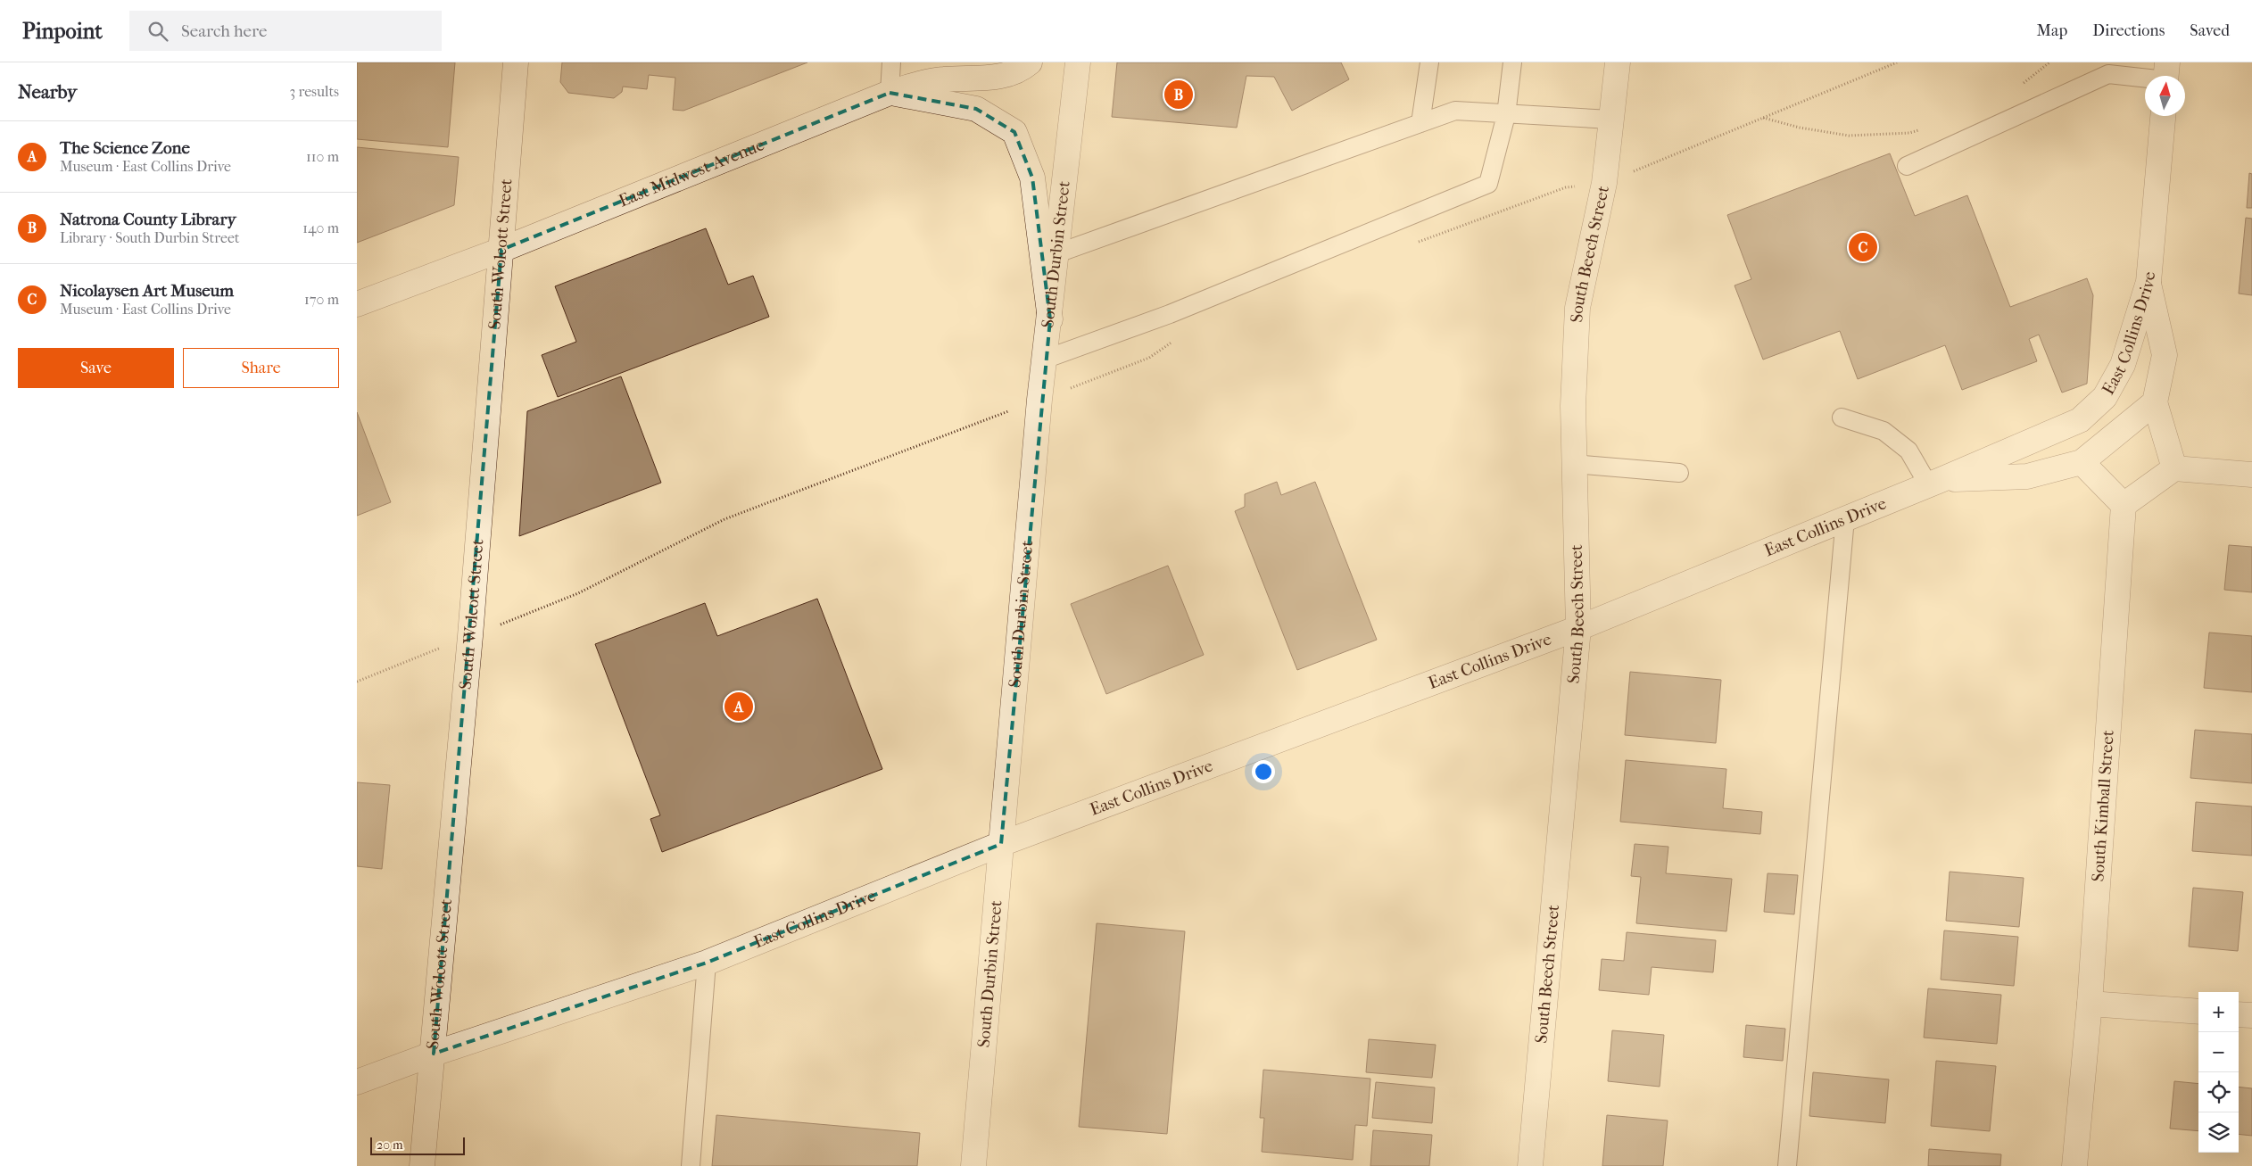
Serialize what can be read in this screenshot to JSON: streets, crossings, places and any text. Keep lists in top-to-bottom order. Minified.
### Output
{"streets":{"street":["East Midwest Avenue","South Beech Street","South Wolcott Street","South Durbin Street","East Collins Drive","South Kimball Street"]},"crossings":[["East Midwest Avenue","South Wolcott Street"],["South Beech Street","East Collins Drive"],["South Wolcott Street","East Collins Drive"],["South Durbin Street","East Collins Drive"]],"scale_bar":"20 m","north":"top","page":{"header":"Pinpoint","search":"Search here","nav":["Map","Directions","Saved"],"heading":["Nearby","3 results"],"pins":["B","C","A"],"list":[{"mark":"A","name":"The Science Zone","note":"Museum · East Collins Drive","value":"110 m"},{"mark":"B","name":"Natrona County Library","note":"Library · South Durbin Street","value":"140 m"},{"mark":"C","name":"Nicolaysen Art Museum","note":"Museum · East Collins Drive","value":"170 m"}],"buttons":["Save","Share"],"map_buttons":["+","−"],"scale":"20 m"}}
